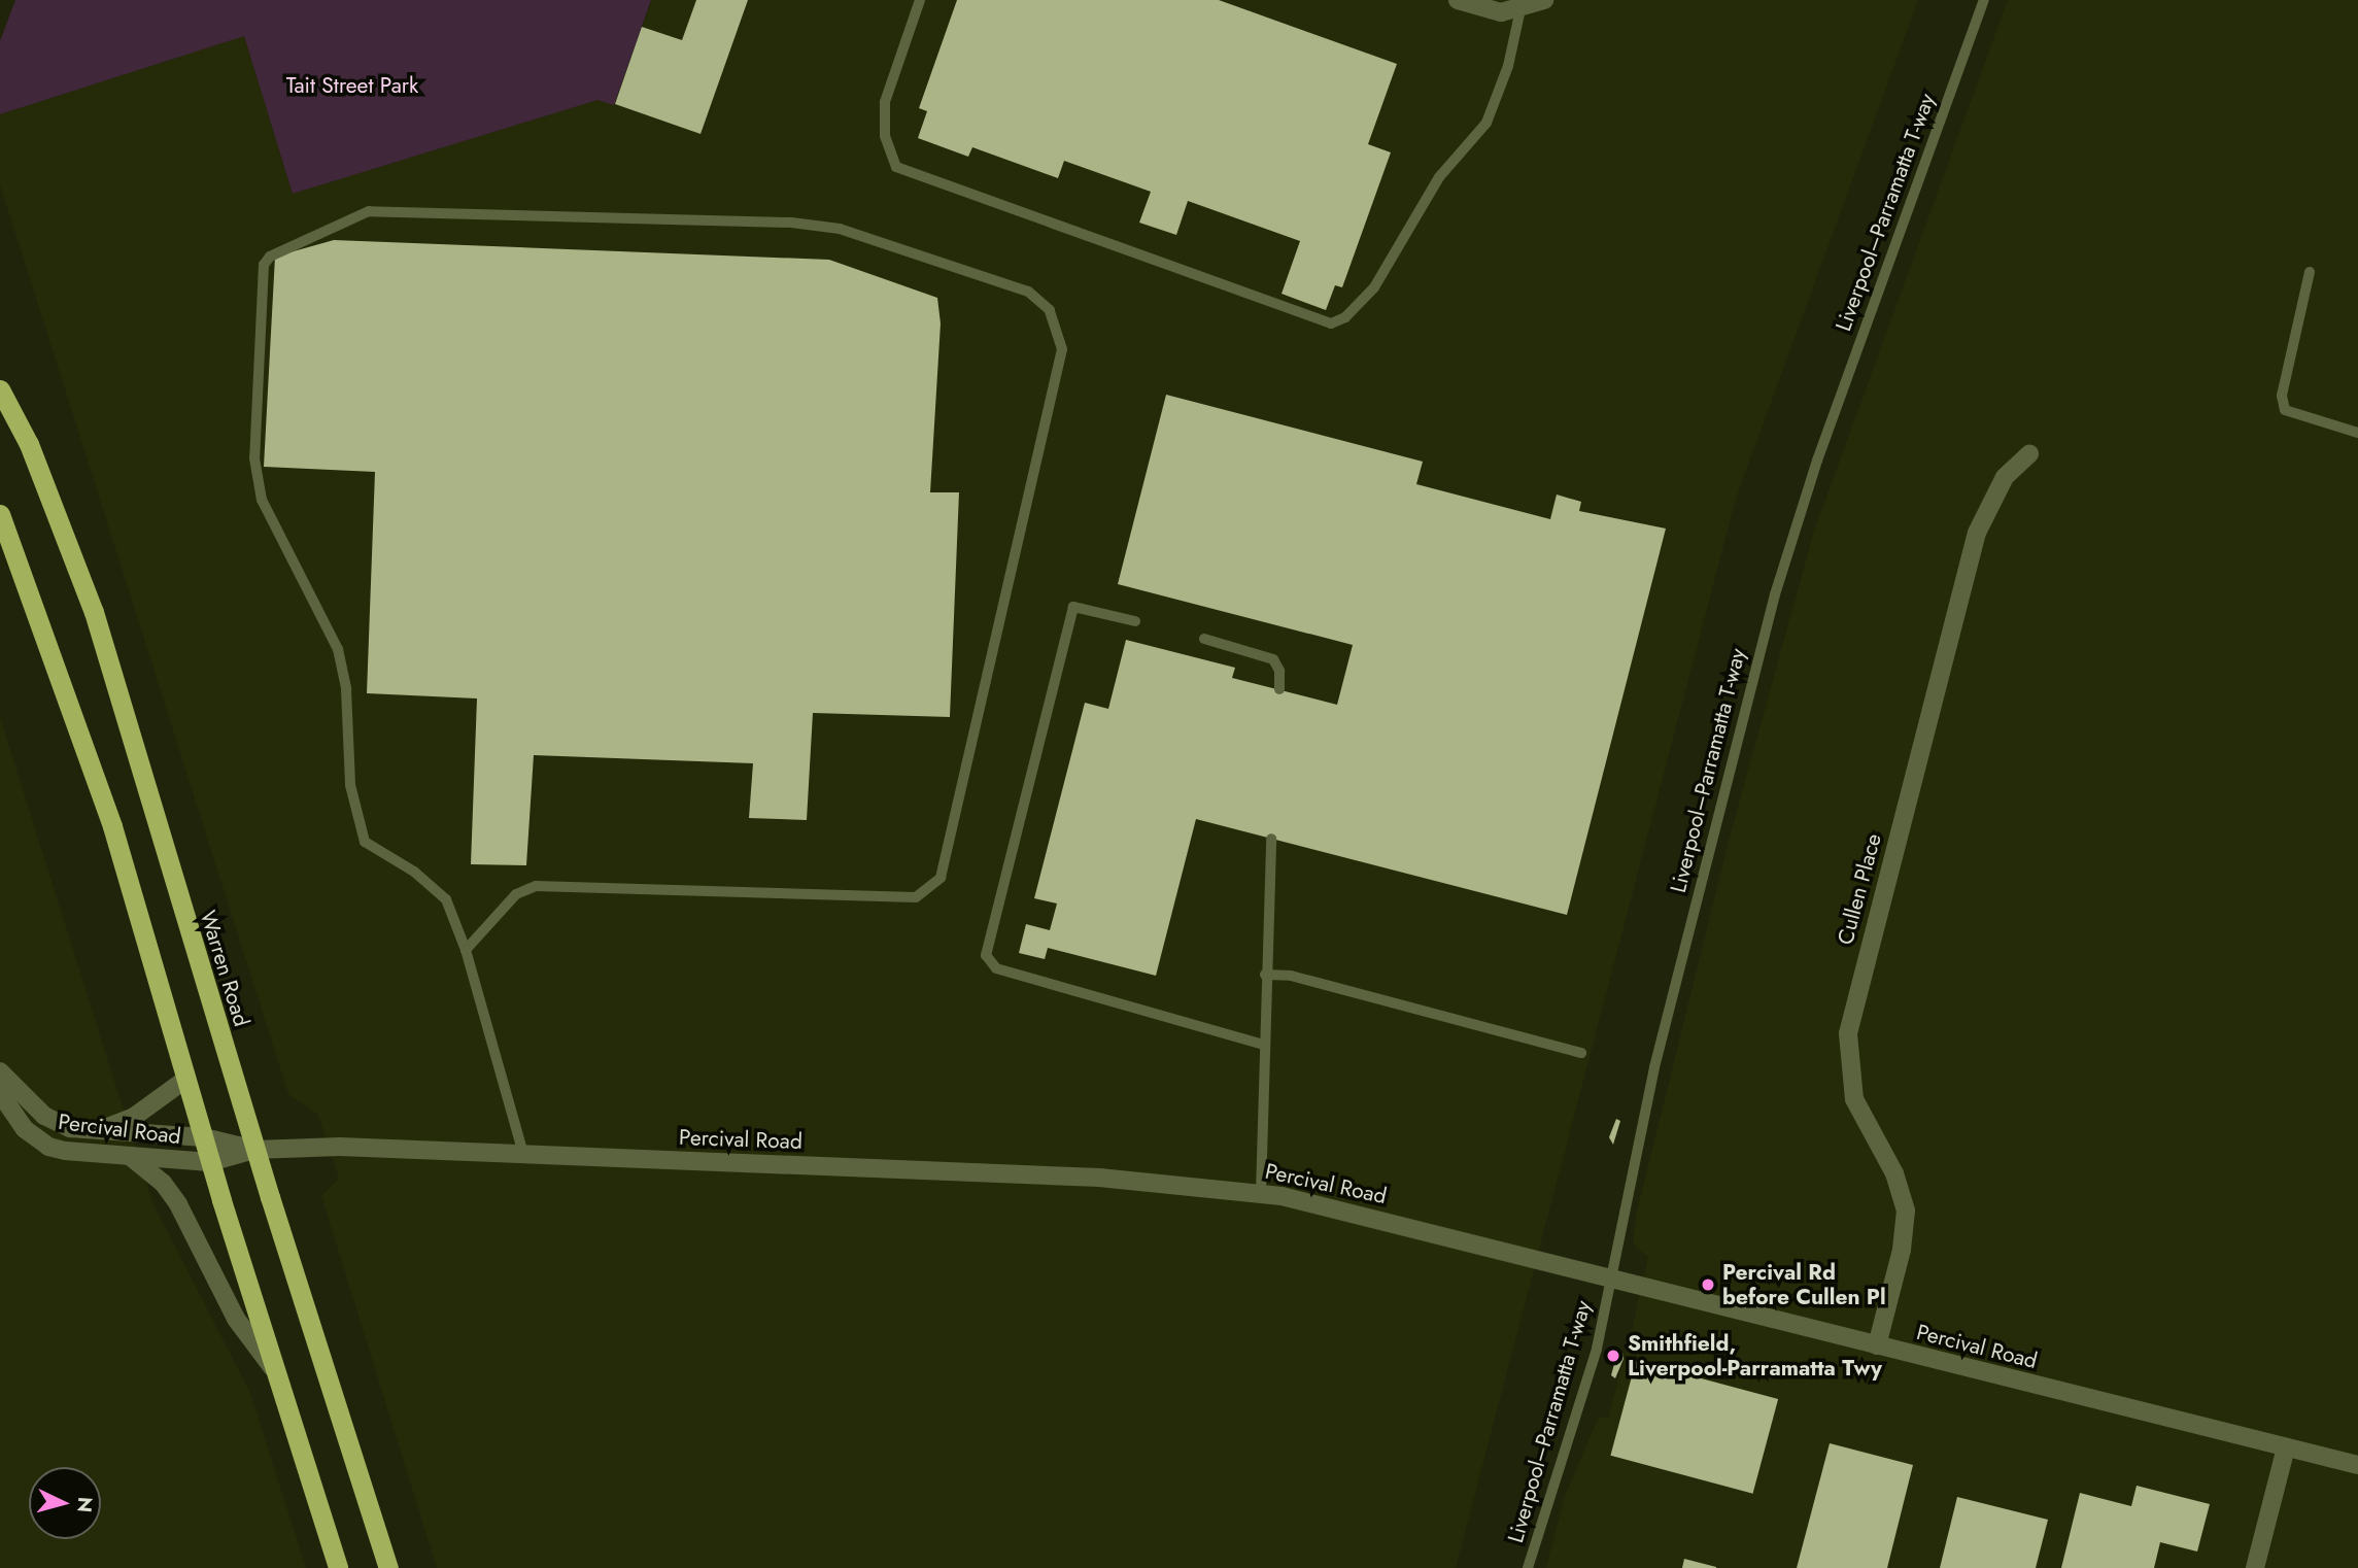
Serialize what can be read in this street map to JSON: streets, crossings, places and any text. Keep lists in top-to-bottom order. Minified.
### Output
{"streets":{"highway":["Warren Road"],"street":["Cullen Place","Percival Road"],"lane":["Liverpool–Parramatta T-way"]},"crossings":[["Liverpool–Parramatta T-way","Percival Road"],["Cullen Place","Percival Road"],["Warren Road","Percival Road"]],"parks":["Tait Street Park"],"places":["Percival Rd before Cullen Pl","Smithfield, Liverpool-Parramatta Twy"],"north":"right"}
